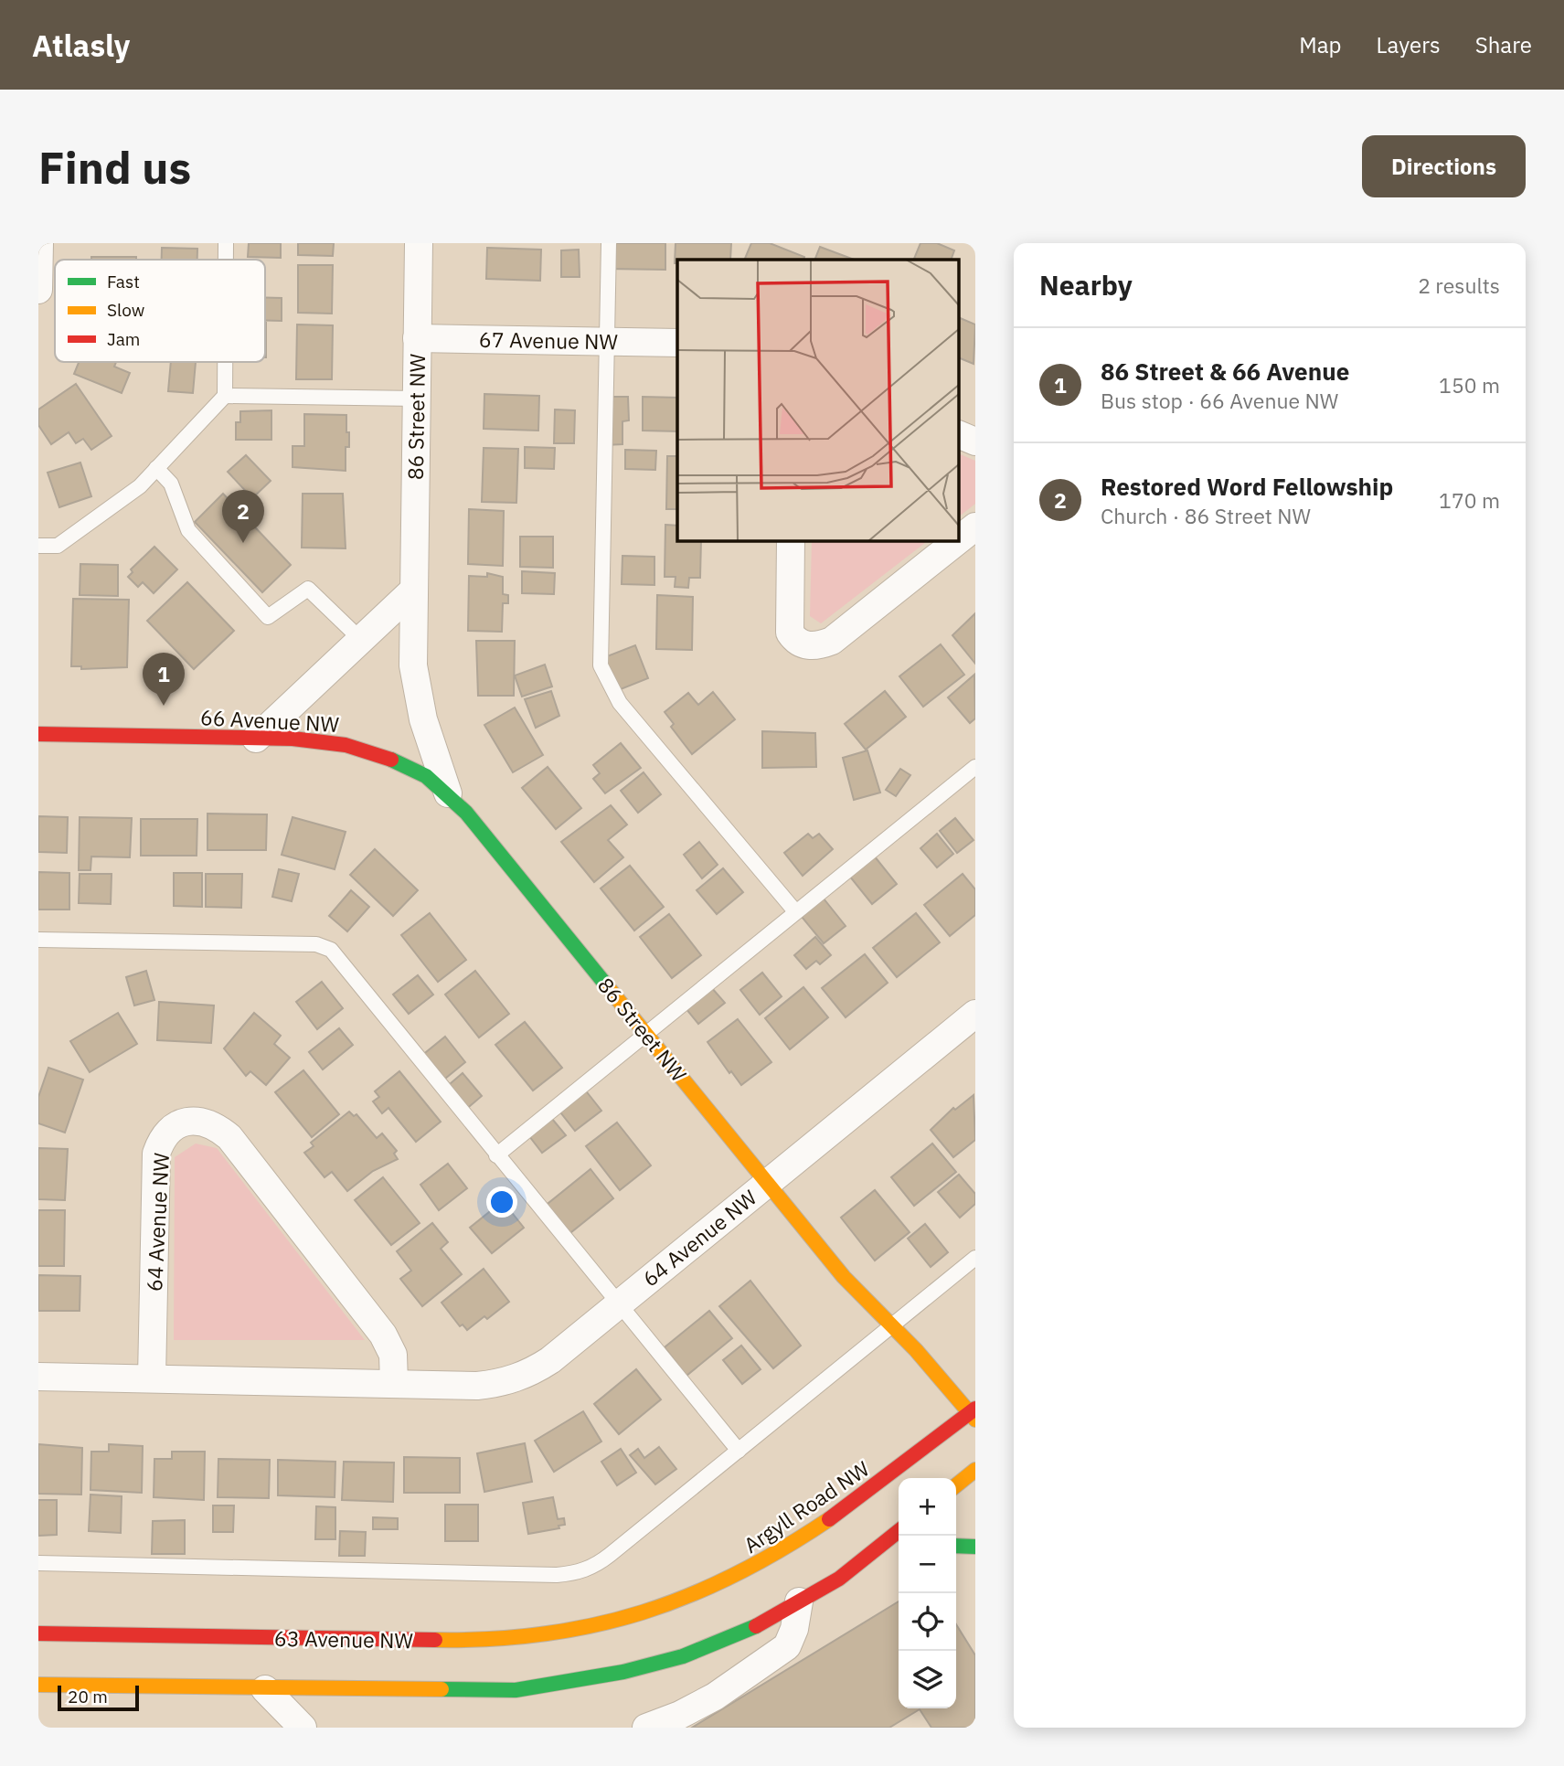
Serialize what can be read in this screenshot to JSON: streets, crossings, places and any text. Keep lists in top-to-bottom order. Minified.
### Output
{"streets":{"main road":["86 Street NW","66 Avenue NW","Argyll Road NW","63 Avenue NW"],"street":["67 Avenue NW","64 Avenue NW"]},"crossings":[["67 Avenue NW","86 Street NW"],["86 Street NW","66 Avenue NW"],["86 Street NW","64 Avenue NW"],["86 Street NW","Argyll Road NW"],["Argyll Road NW","63 Avenue NW"]],"legend":["Fast","Slow","Jam"],"scale_bar":"20 m","page":{"header":"Atlasly","nav":["Map","Layers","Share"],"buttons":"Directions","title":"Find us","heading":["Nearby","2 results"],"list":[{"mark":"1","name":"86 Street & 66 Avenue","note":"Bus stop · 66 Avenue NW","value":"150 m"},{"mark":"2","name":"Restored Word Fellowship","note":"Church · 86 Street NW","value":"170 m"}],"pins":["2","1"],"map_buttons":["+","−"],"scale":"20 m"}}
